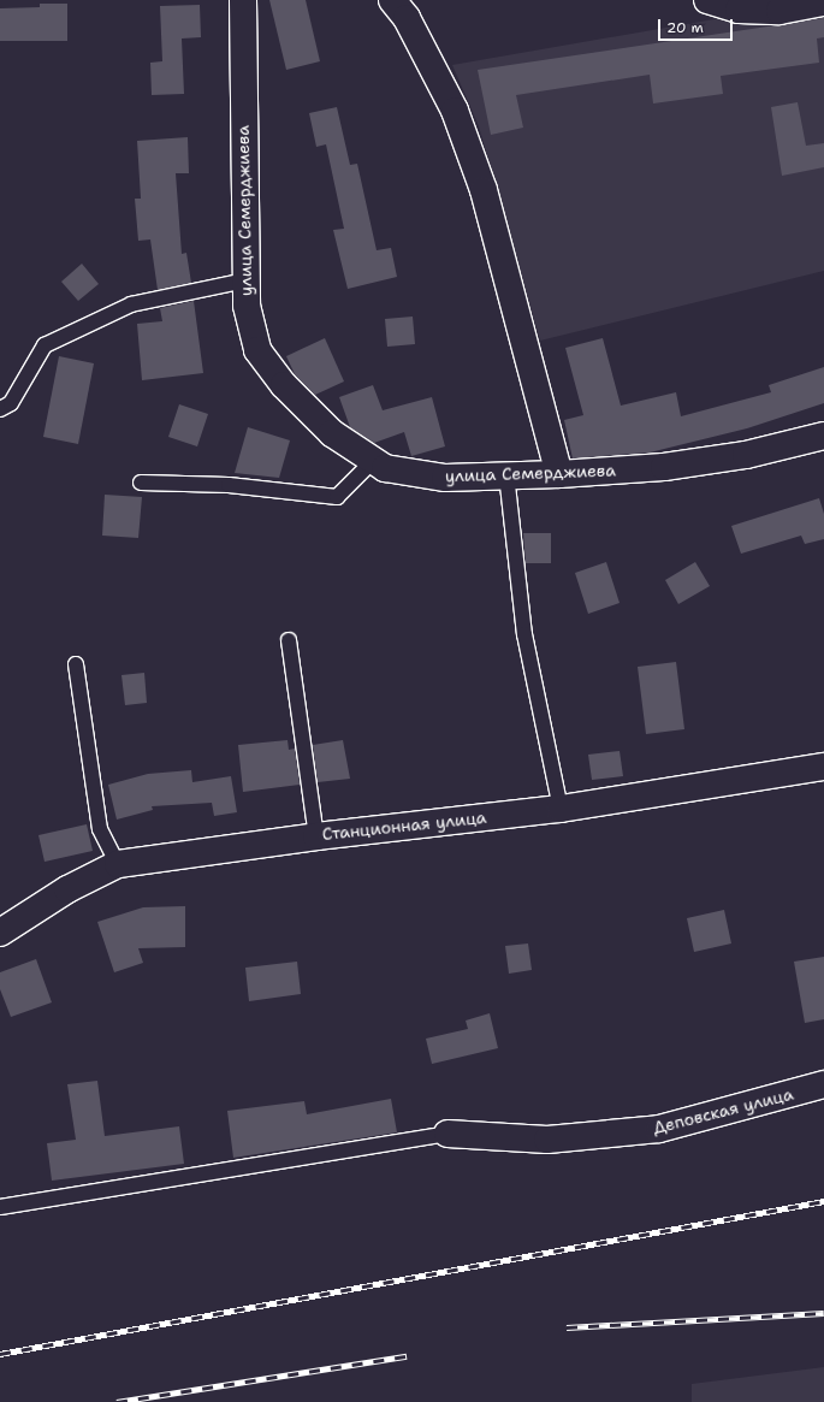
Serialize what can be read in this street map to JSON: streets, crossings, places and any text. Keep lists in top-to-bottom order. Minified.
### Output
{"streets":{"street":["улица Семерджиева","Станционная улица","Деповская улица"]},"scale_bar":"20 m"}
